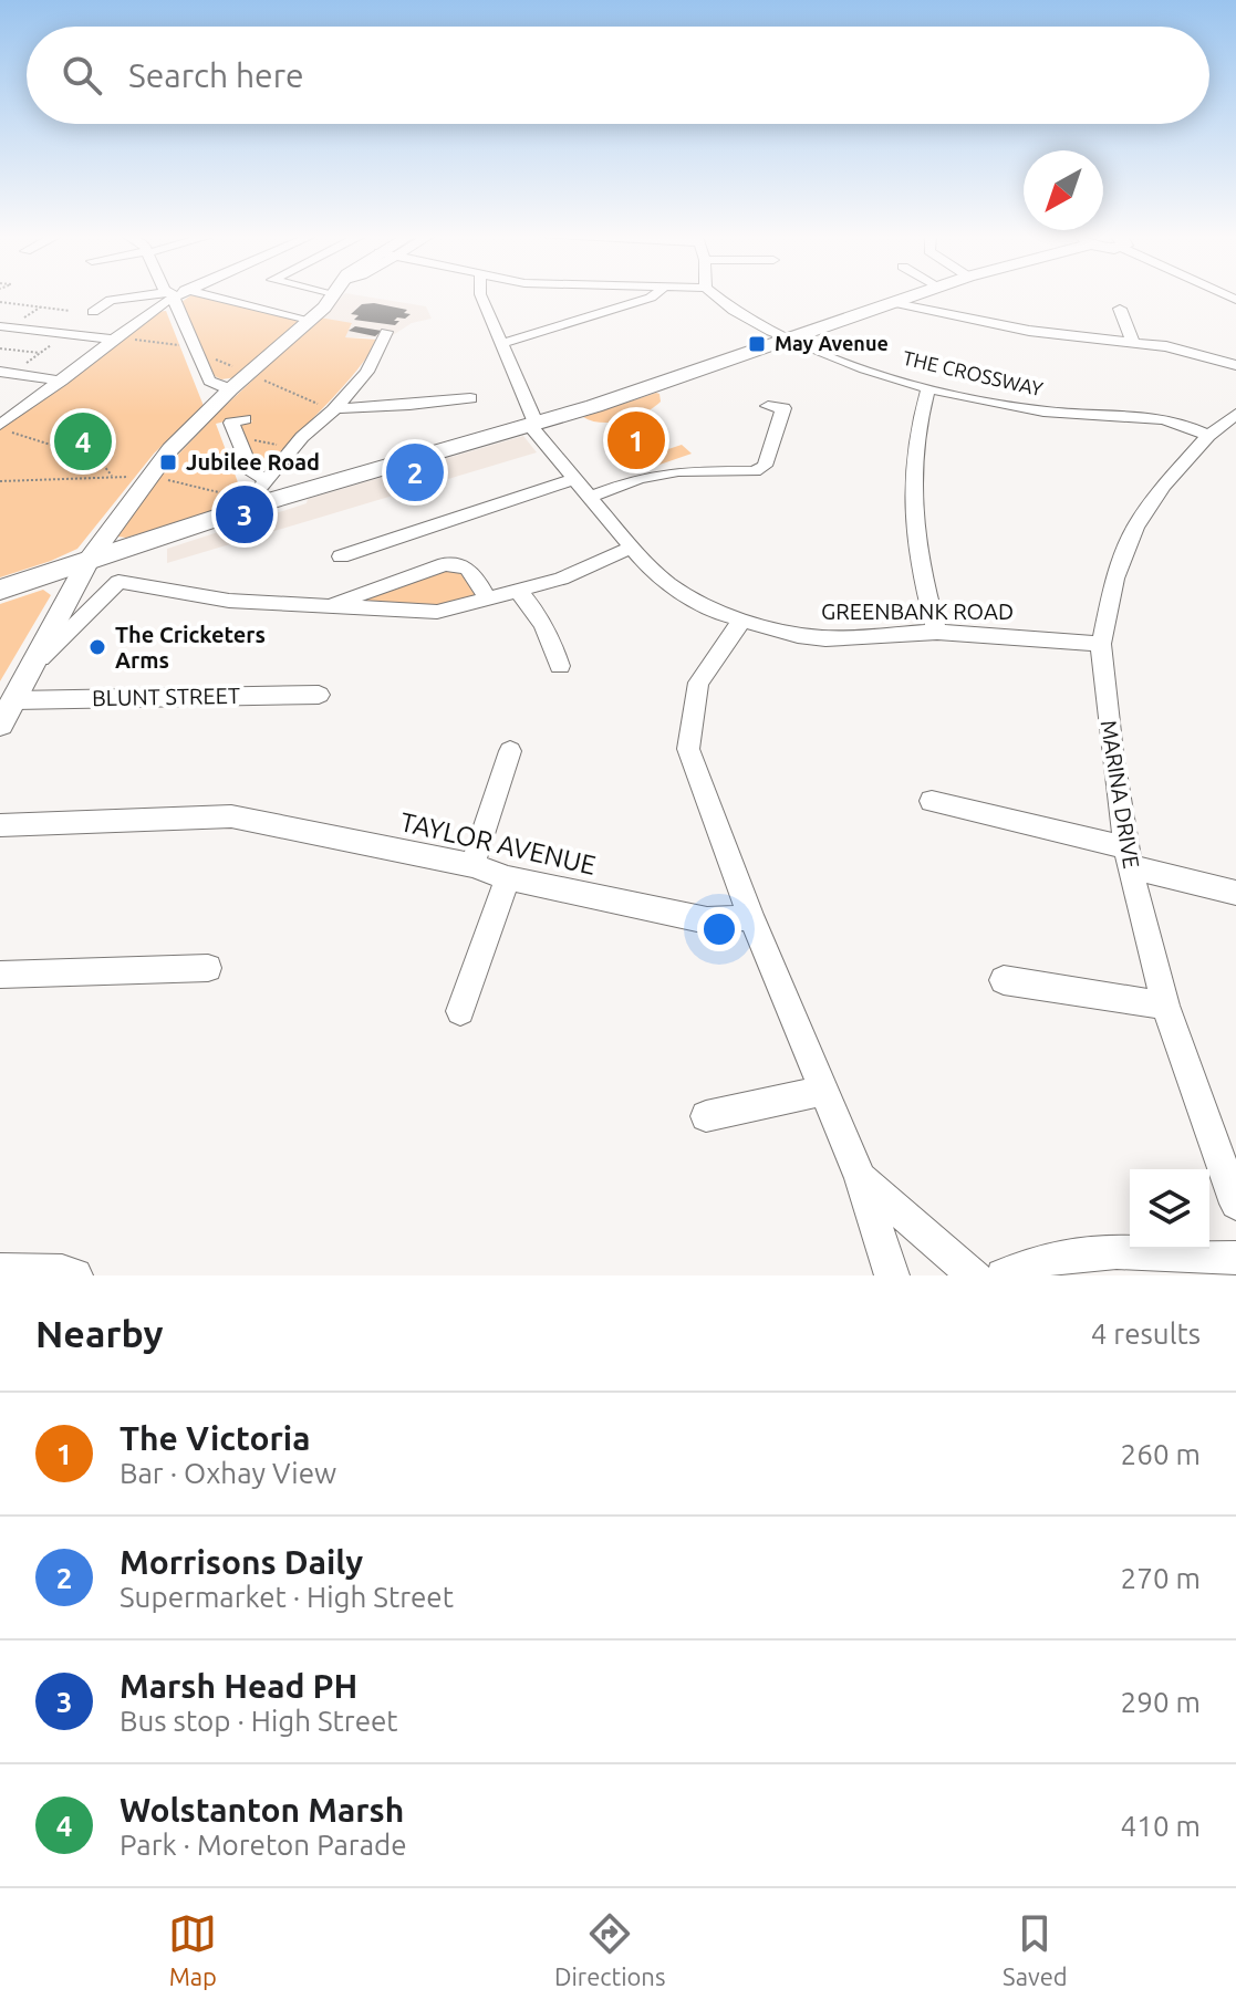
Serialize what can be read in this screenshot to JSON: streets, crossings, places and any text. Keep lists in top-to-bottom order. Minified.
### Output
{"streets":{"street":["THE CROSSWAY","GREENBANK ROAD","BLUNT STREET","MARINA DRIVE","TAYLOR AVENUE"]},"crossings":[["THE CROSSWAY","MARINA DRIVE"],["GREENBANK ROAD","MARINA DRIVE"]],"places":{"transit":["May Avenue","Jubilee Road"],"other":["The Cricketers Arms"]},"north":"bottom left","page":{"search":"Search here","pins":["1","4","2","3"],"heading":["Nearby","4 results"],"list":[{"mark":"1","name":"The Victoria","note":"Bar · Oxhay View","value":"260 m"},{"mark":"2","name":"Morrisons Daily","note":"Supermarket · High Street","value":"270 m"},{"mark":"3","name":"Marsh Head PH","note":"Bus stop · High Street","value":"290 m"},{"mark":"4","name":"Wolstanton Marsh","note":"Park · Moreton Parade","value":"410 m"}],"nav":["Map","Directions","Saved"]}}
